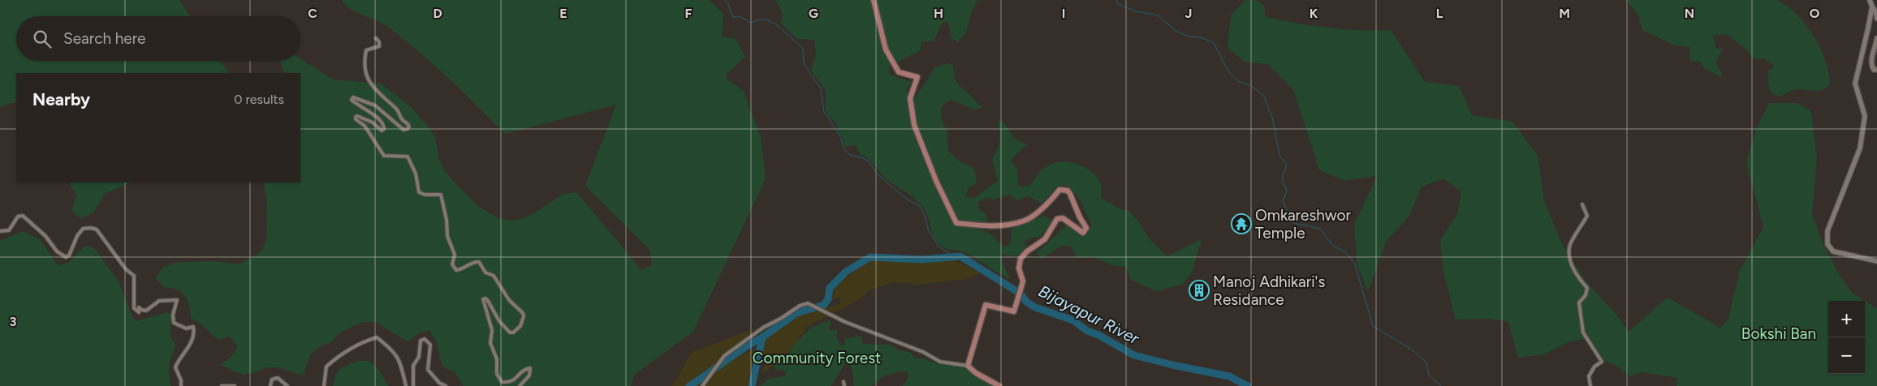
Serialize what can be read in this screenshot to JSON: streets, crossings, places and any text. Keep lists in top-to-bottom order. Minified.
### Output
{"water":["Bijayapur River"],"parks":["Bokshi Ban","Community Forest"],"places":{"temple":["Omkareshwor Temple"],"building":["Manoj Adhikari's Residance"]},"page":{"search":"Search here","heading":["Nearby","0 results"],"map_buttons":["+","−"]},"grid":{"columns":["C","D","E","F","G","H","I","J","K","L","M","N","O"],"rows":["3"]}}
